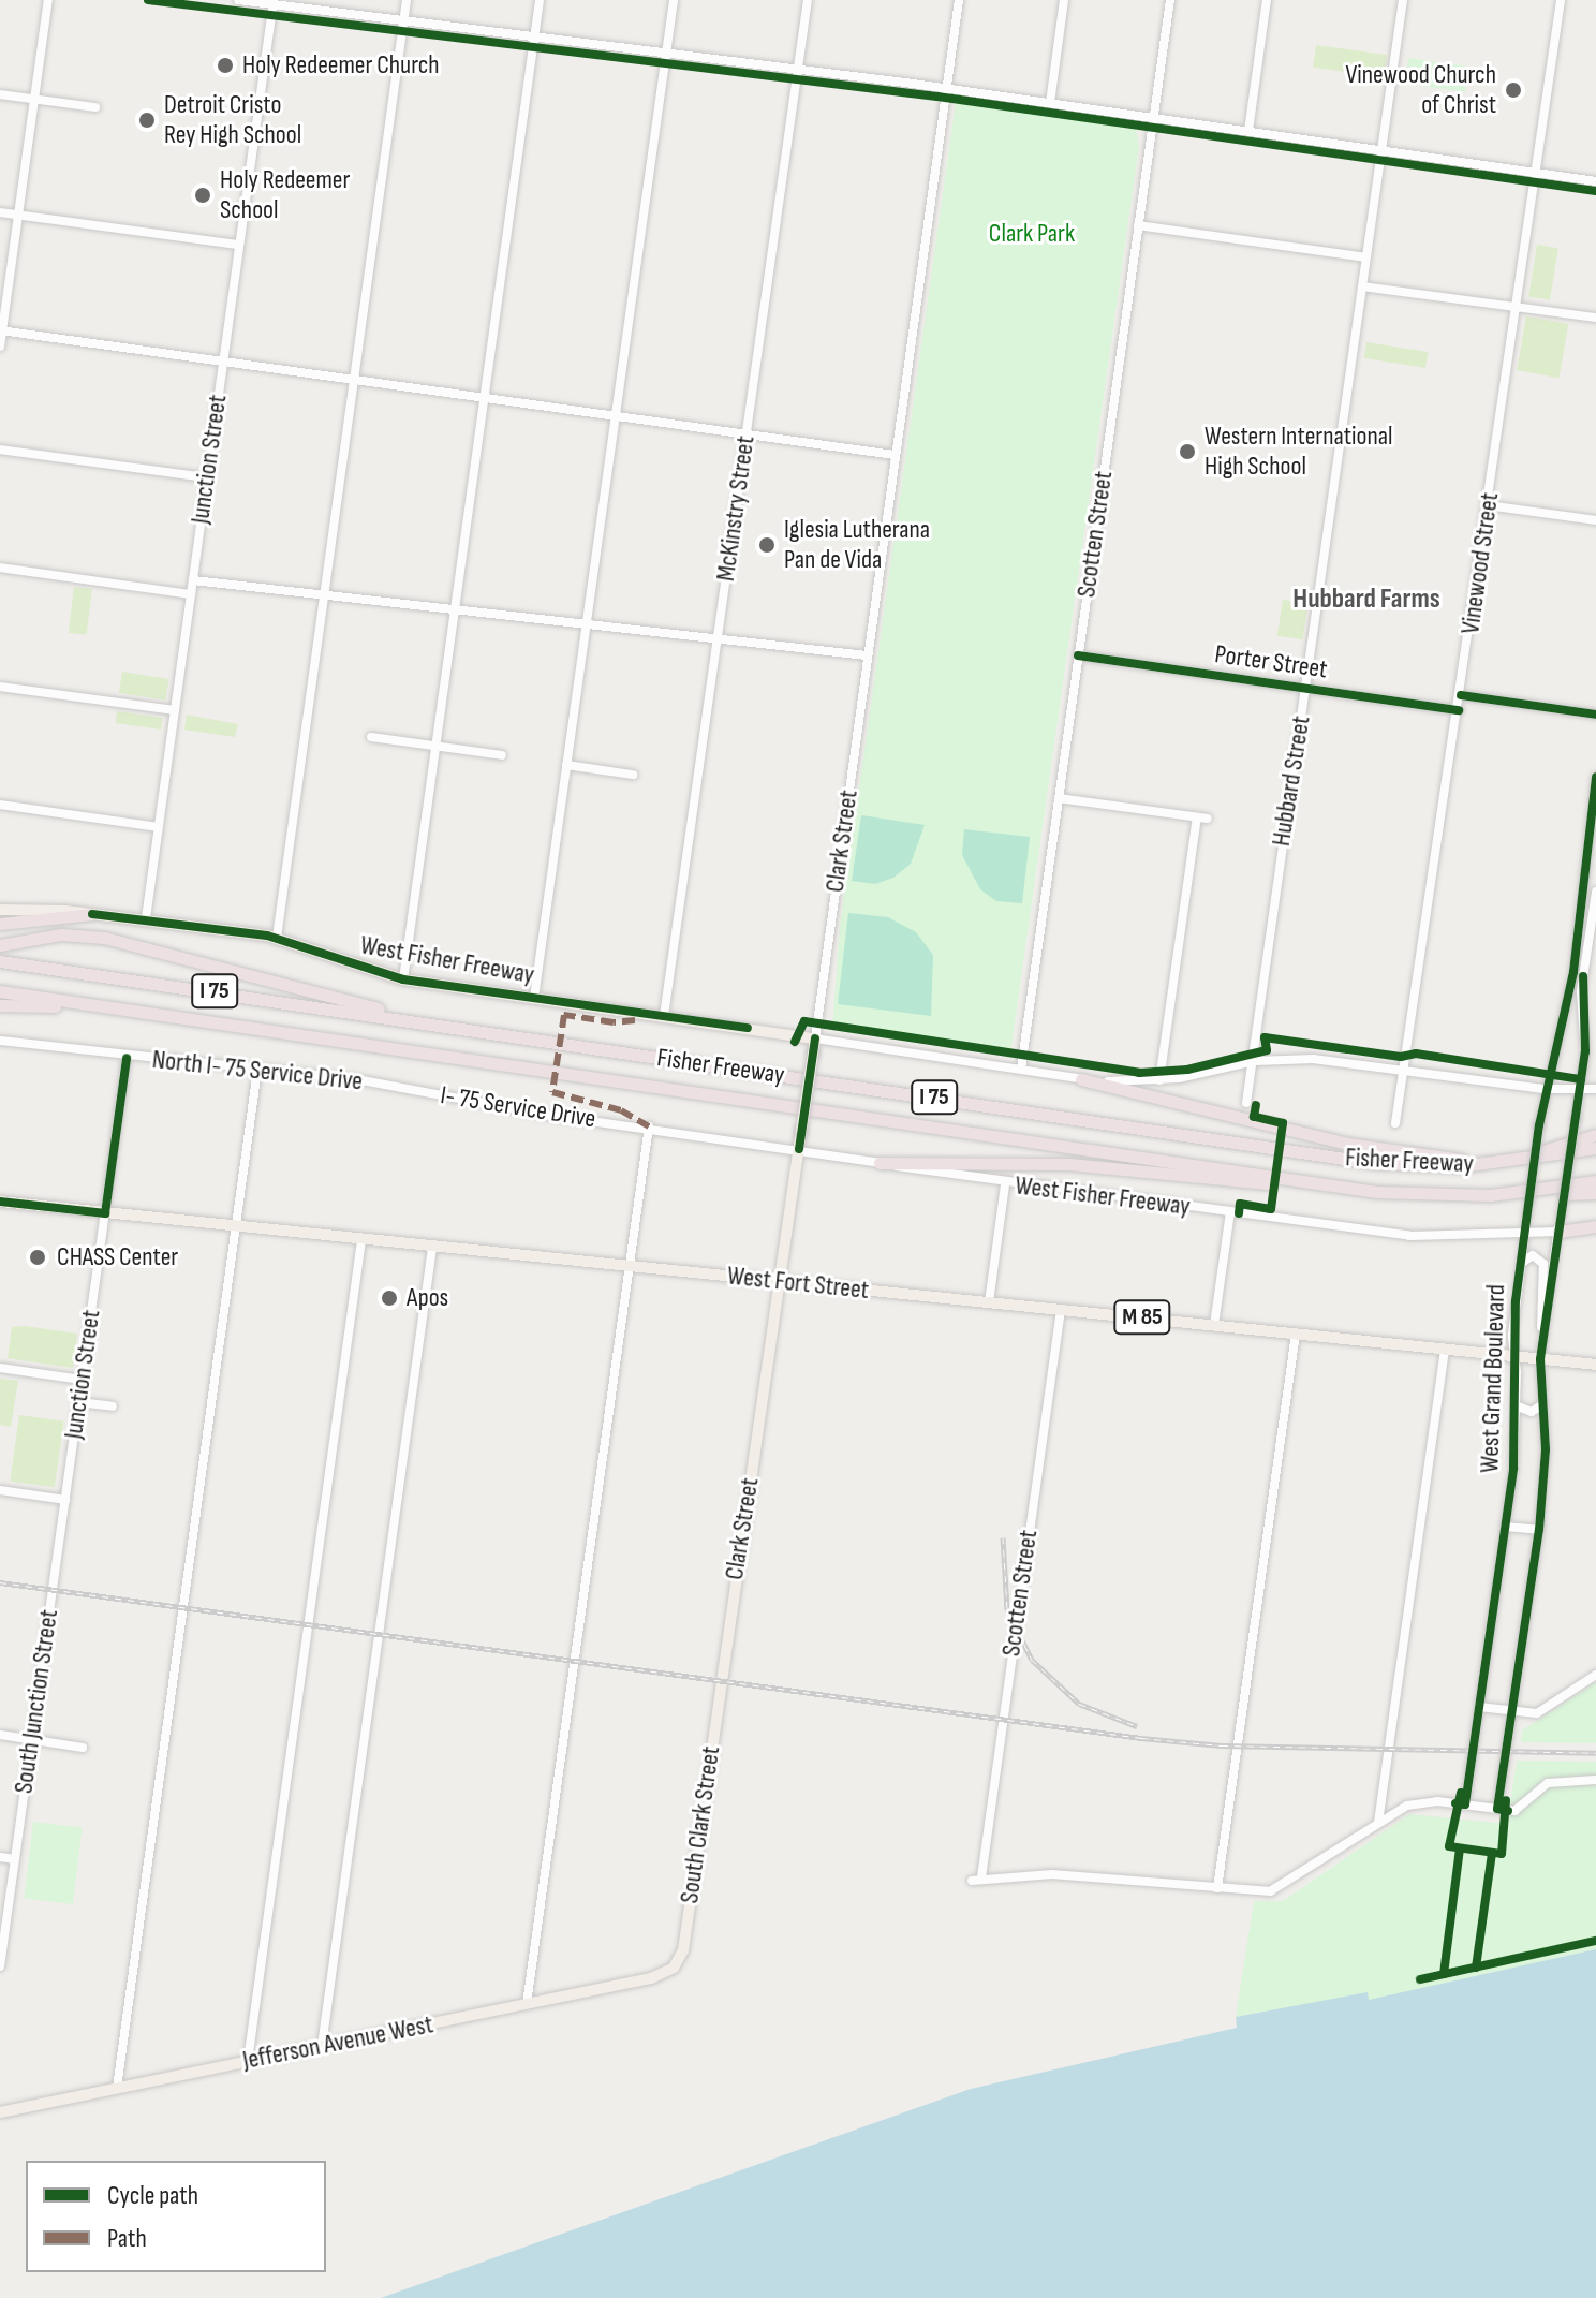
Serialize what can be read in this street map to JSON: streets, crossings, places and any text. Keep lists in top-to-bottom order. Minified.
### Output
{"streets":{"highway":["I 75","Fisher Freeway"],"main road":["Clark Street","West Fisher Freeway","West Fort Street","M 85","South Clark Street","Jefferson Avenue West"],"street":["Junction Street","McKinstry Street","Scotten Street","Vinewood Street","Porter Street","Hubbard Street","North I- 75 Service Drive","I- 75 Service Drive","West Grand Boulevard","South Junction Street"]},"crossings":[["Junction Street","West Fisher Freeway"],["Junction Street","North I- 75 Service Drive"],["Junction Street","West Fort Street"],["Junction Street","South Junction Street"],["McKinstry Street","West Fisher Freeway"],["Scotten Street","Porter Street"],["Scotten Street","West Fisher Freeway"],["Scotten Street","West Fort Street"],["Vinewood Street","Porter Street"],["Vinewood Street","West Fisher Freeway"],["Porter Street","Hubbard Street"],["Hubbard Street","West Fisher Freeway"],["Clark Street","West Fisher Freeway"],["Clark Street","West Fort Street"],["Clark Street","South Clark Street"],["West Fisher Freeway","I- 75 Service Drive"],["West Fisher Freeway","West Grand Boulevard"],["North I- 75 Service Drive","I- 75 Service Drive"],["West Fort Street","West Grand Boulevard"],["South Clark Street","Jefferson Avenue West"]],"districts":["Hubbard Farms"],"parks":["Clark Park"],"places":["Holy Redeemer Church","Vinewood Church of Christ","Detroit Cristo Rey High School","Holy Redeemer School","Western International High School","Iglesia Lutherana Pan de Vida","CHASS Center","Apos"],"legend":["Cycle path","Path"]}
